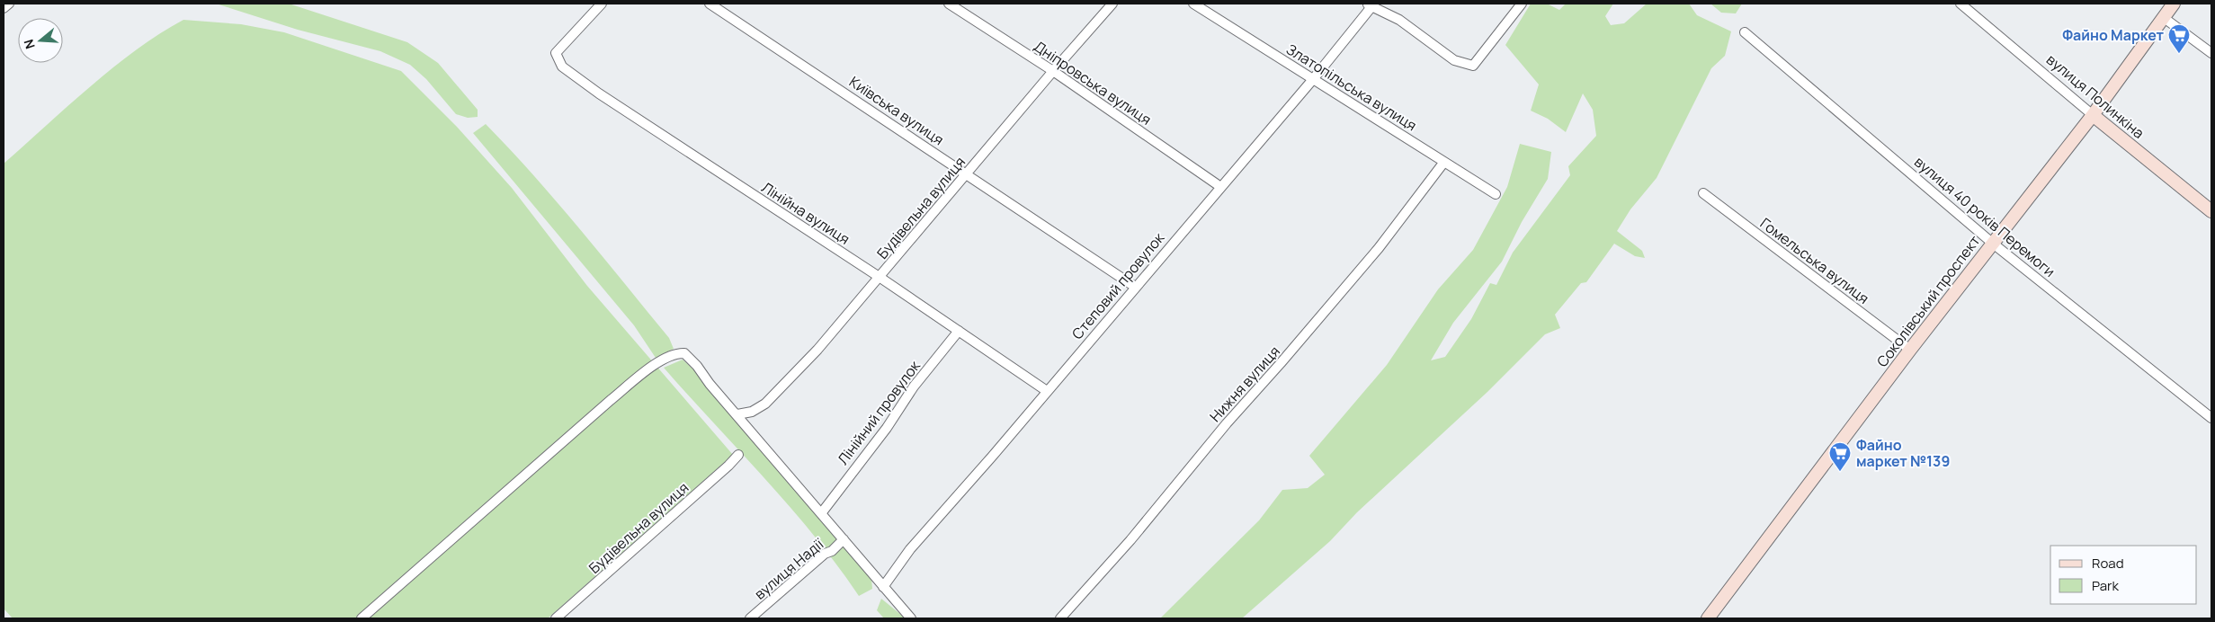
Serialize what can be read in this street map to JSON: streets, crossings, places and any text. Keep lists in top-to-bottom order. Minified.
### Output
{"streets":{"street":["Дніпровська вулиця","Златопільська вулиця","вулиця Полинкіна","Київська вулиця","Будівельна вулиця","Лінійна вулиця","вулиця 40 років Перемоги","Гомельська вулиця","Степовий провулок","Соколівський проспект","Нижня вулиця","Лінійний провулок","вулиця Надії"]},"crossings":[["Дніпровська вулиця","Будівельна вулиця"],["Дніпровська вулиця","Степовий провулок"],["Златопільська вулиця","Степовий провулок"],["Златопільська вулиця","Нижня вулиця"],["вулиця Полинкіна","Соколівський проспект"],["Київська вулиця","Будівельна вулиця"],["Київська вулиця","Степовий провулок"],["Будівельна вулиця","Лінійна вулиця"],["Лінійна вулиця","Степовий провулок"],["Лінійна вулиця","Лінійний провулок"],["вулиця 40 років Перемоги","Соколівський проспект"],["Гомельська вулиця","Соколівський проспект"]],"places":{"supermarket":["Файно Маркет","Файно маркет №139"]},"legend":["Road","Park"],"north":"left"}
